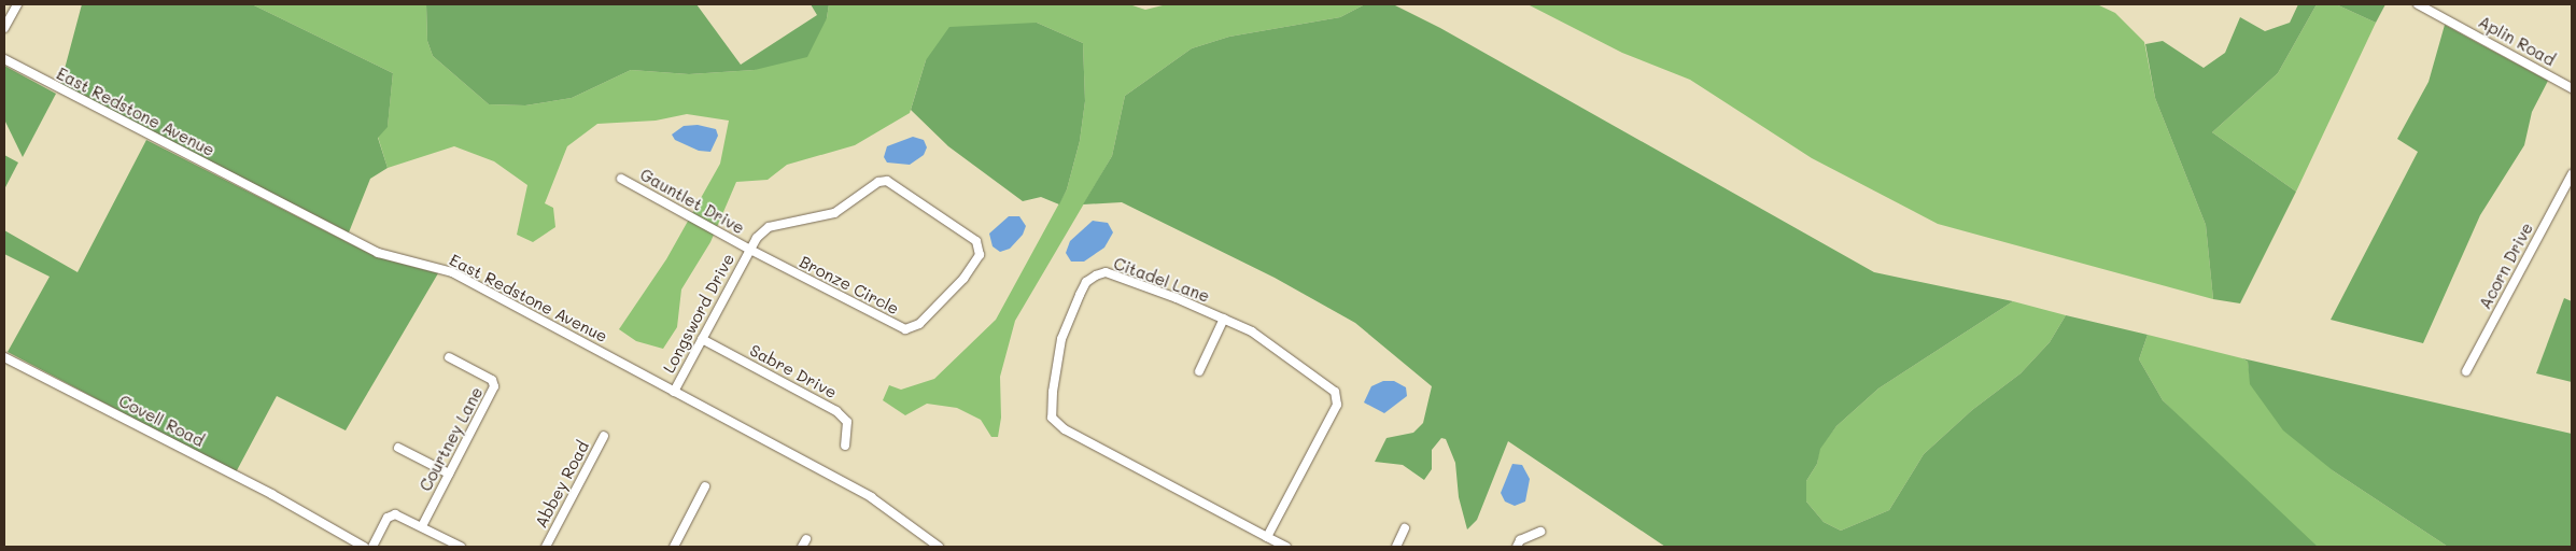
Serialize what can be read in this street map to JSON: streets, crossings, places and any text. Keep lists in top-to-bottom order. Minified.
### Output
{"streets":{"street":["Aplin Road","East Redstone Avenue","Gauntlet Drive","Acorn Drive","Citadel Lane","Bronze Circle","Longsword Drive","Sabre Drive","Covell Road","Courtney Lane","Abbey Road"]},"crossings":[["East Redstone Avenue","Longsword Drive"],["Gauntlet Drive","Bronze Circle"],["Gauntlet Drive","Longsword Drive"],["Bronze Circle","Longsword Drive"],["Longsword Drive","Sabre Drive"]]}
